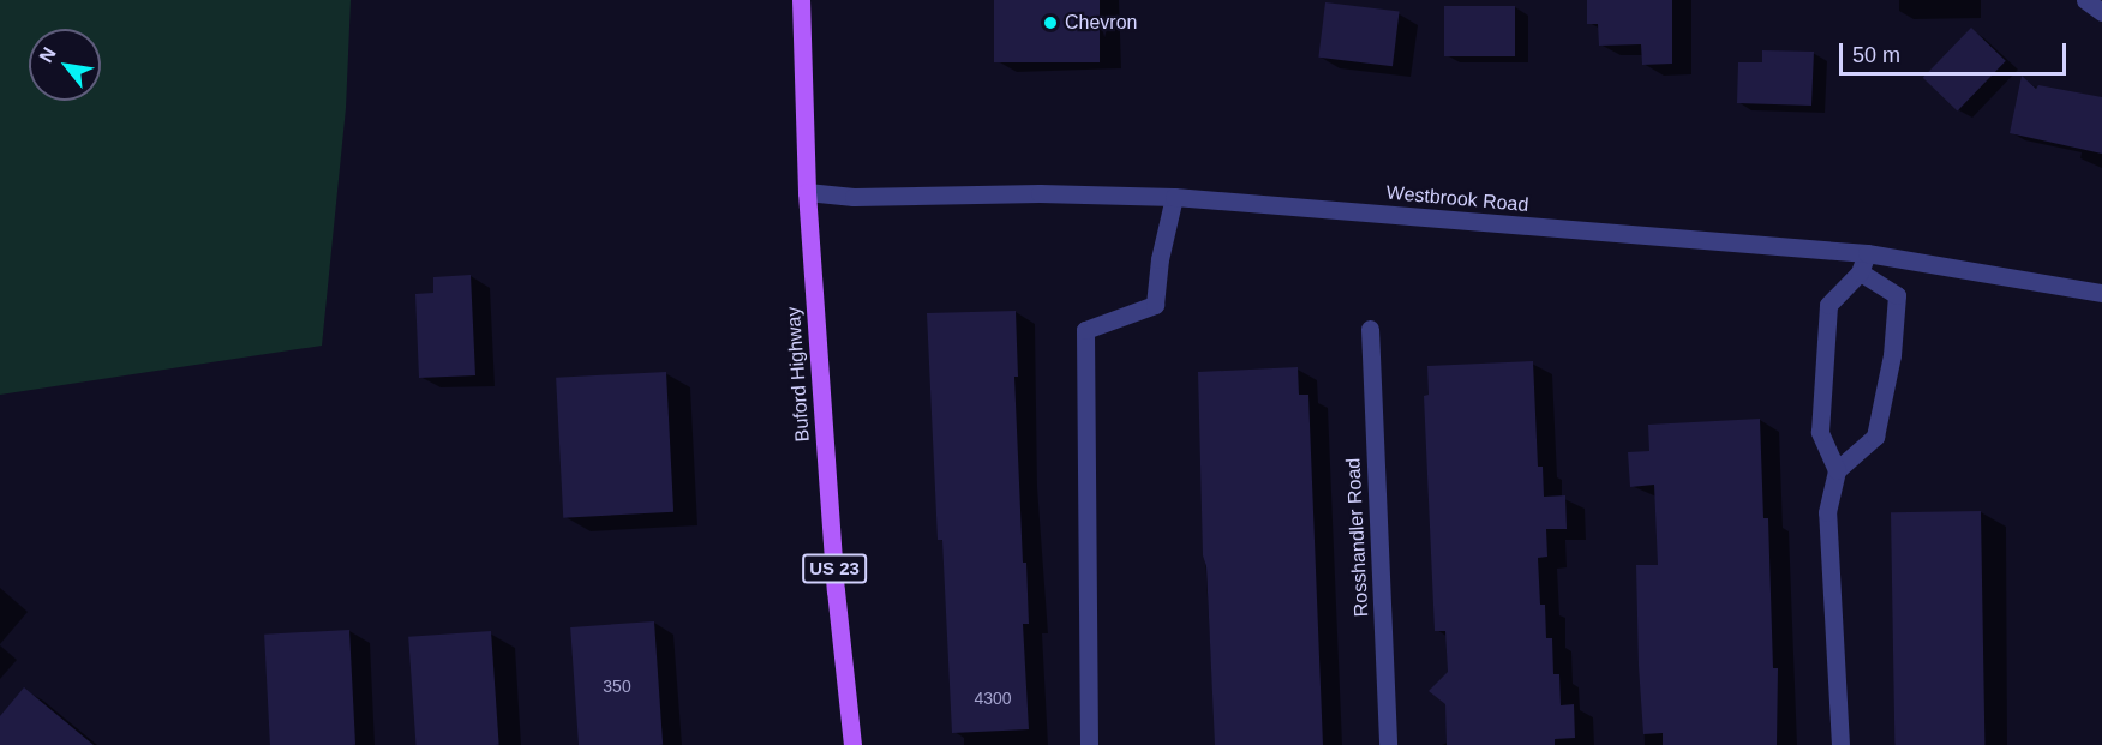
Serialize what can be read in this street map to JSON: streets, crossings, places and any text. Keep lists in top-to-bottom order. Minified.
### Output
{"streets":{"main road":["Buford Highway","US 23"],"street":["Westbrook Road","Rosshandler Road"]},"crossings":[["Westbrook Road","Buford Highway"]],"places":["Chevron"],"house_numbers":["350","4300"],"scale_bar":"50 m","north":"top left"}
